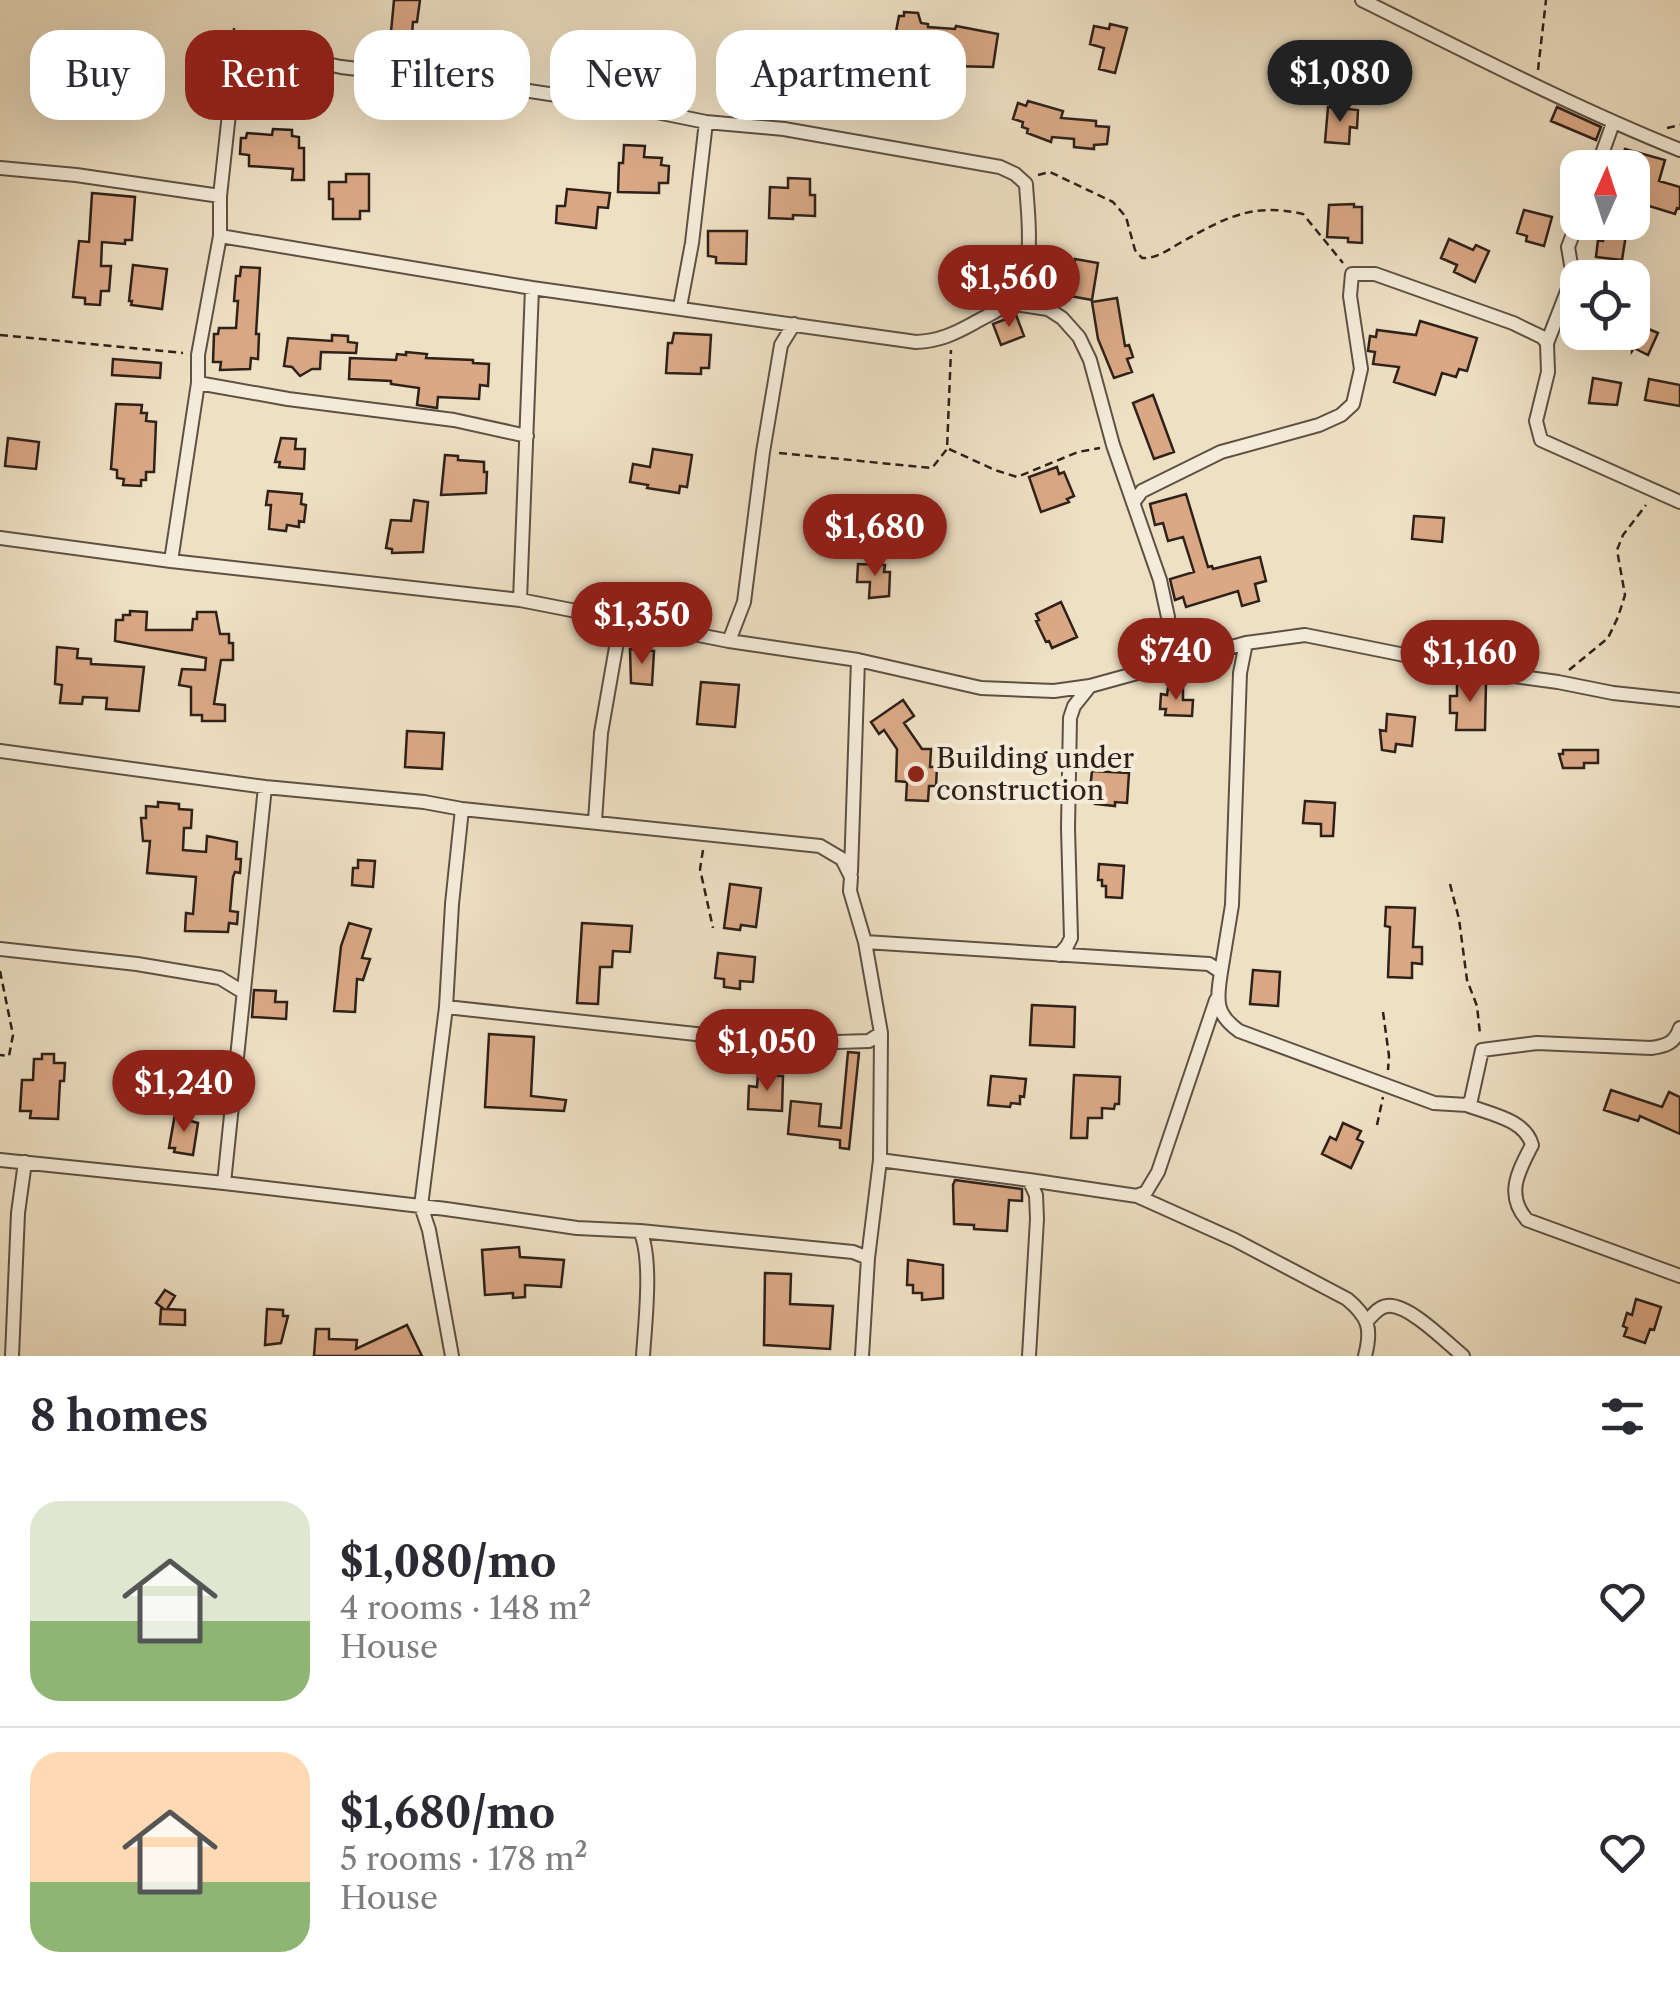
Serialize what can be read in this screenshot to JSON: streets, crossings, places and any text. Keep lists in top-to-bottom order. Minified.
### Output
{"places":["Building under construction"],"north":"top","page":{"chip":["Buy","Rent","Filters","New","Apartment"],"price":["$1,080","$1,560","$1,680","$1,350","$740","$1,160","$1,050","$1,240"],"heading":"8 homes","list":[{"name":"$1,080/mo","note":"4 rooms · 148 m² · House"},{"name":"$1,680/mo","note":"5 rooms · 178 m² · House"}]}}
